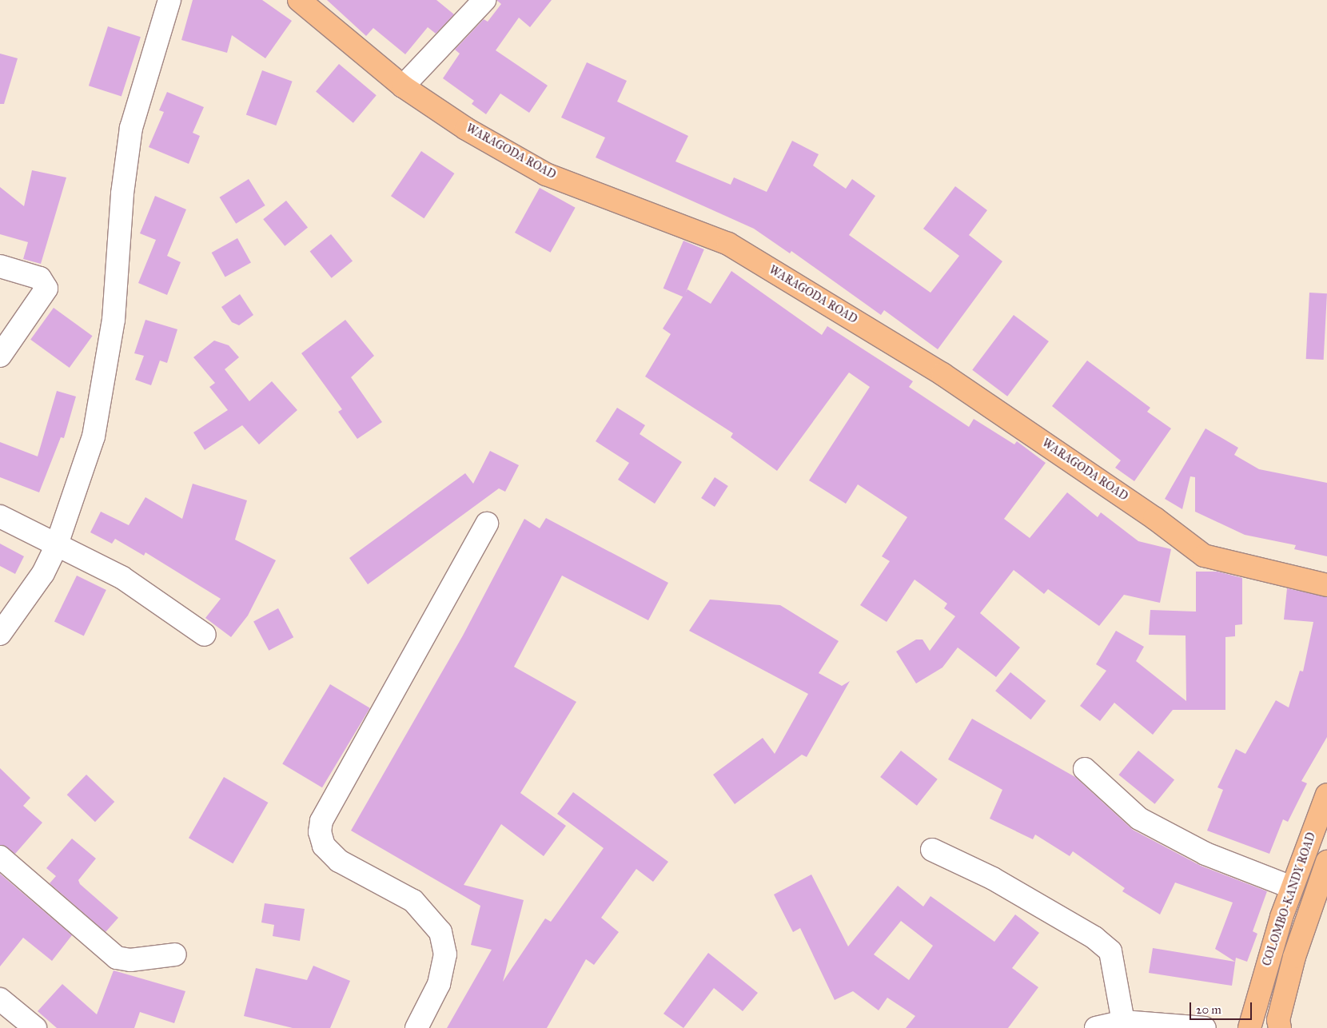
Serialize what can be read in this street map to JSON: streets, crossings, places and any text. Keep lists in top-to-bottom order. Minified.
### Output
{"streets":{"main road":["WARAGODA ROAD","COLOMBO-KANDY ROAD"]},"scale_bar":"20 m"}
